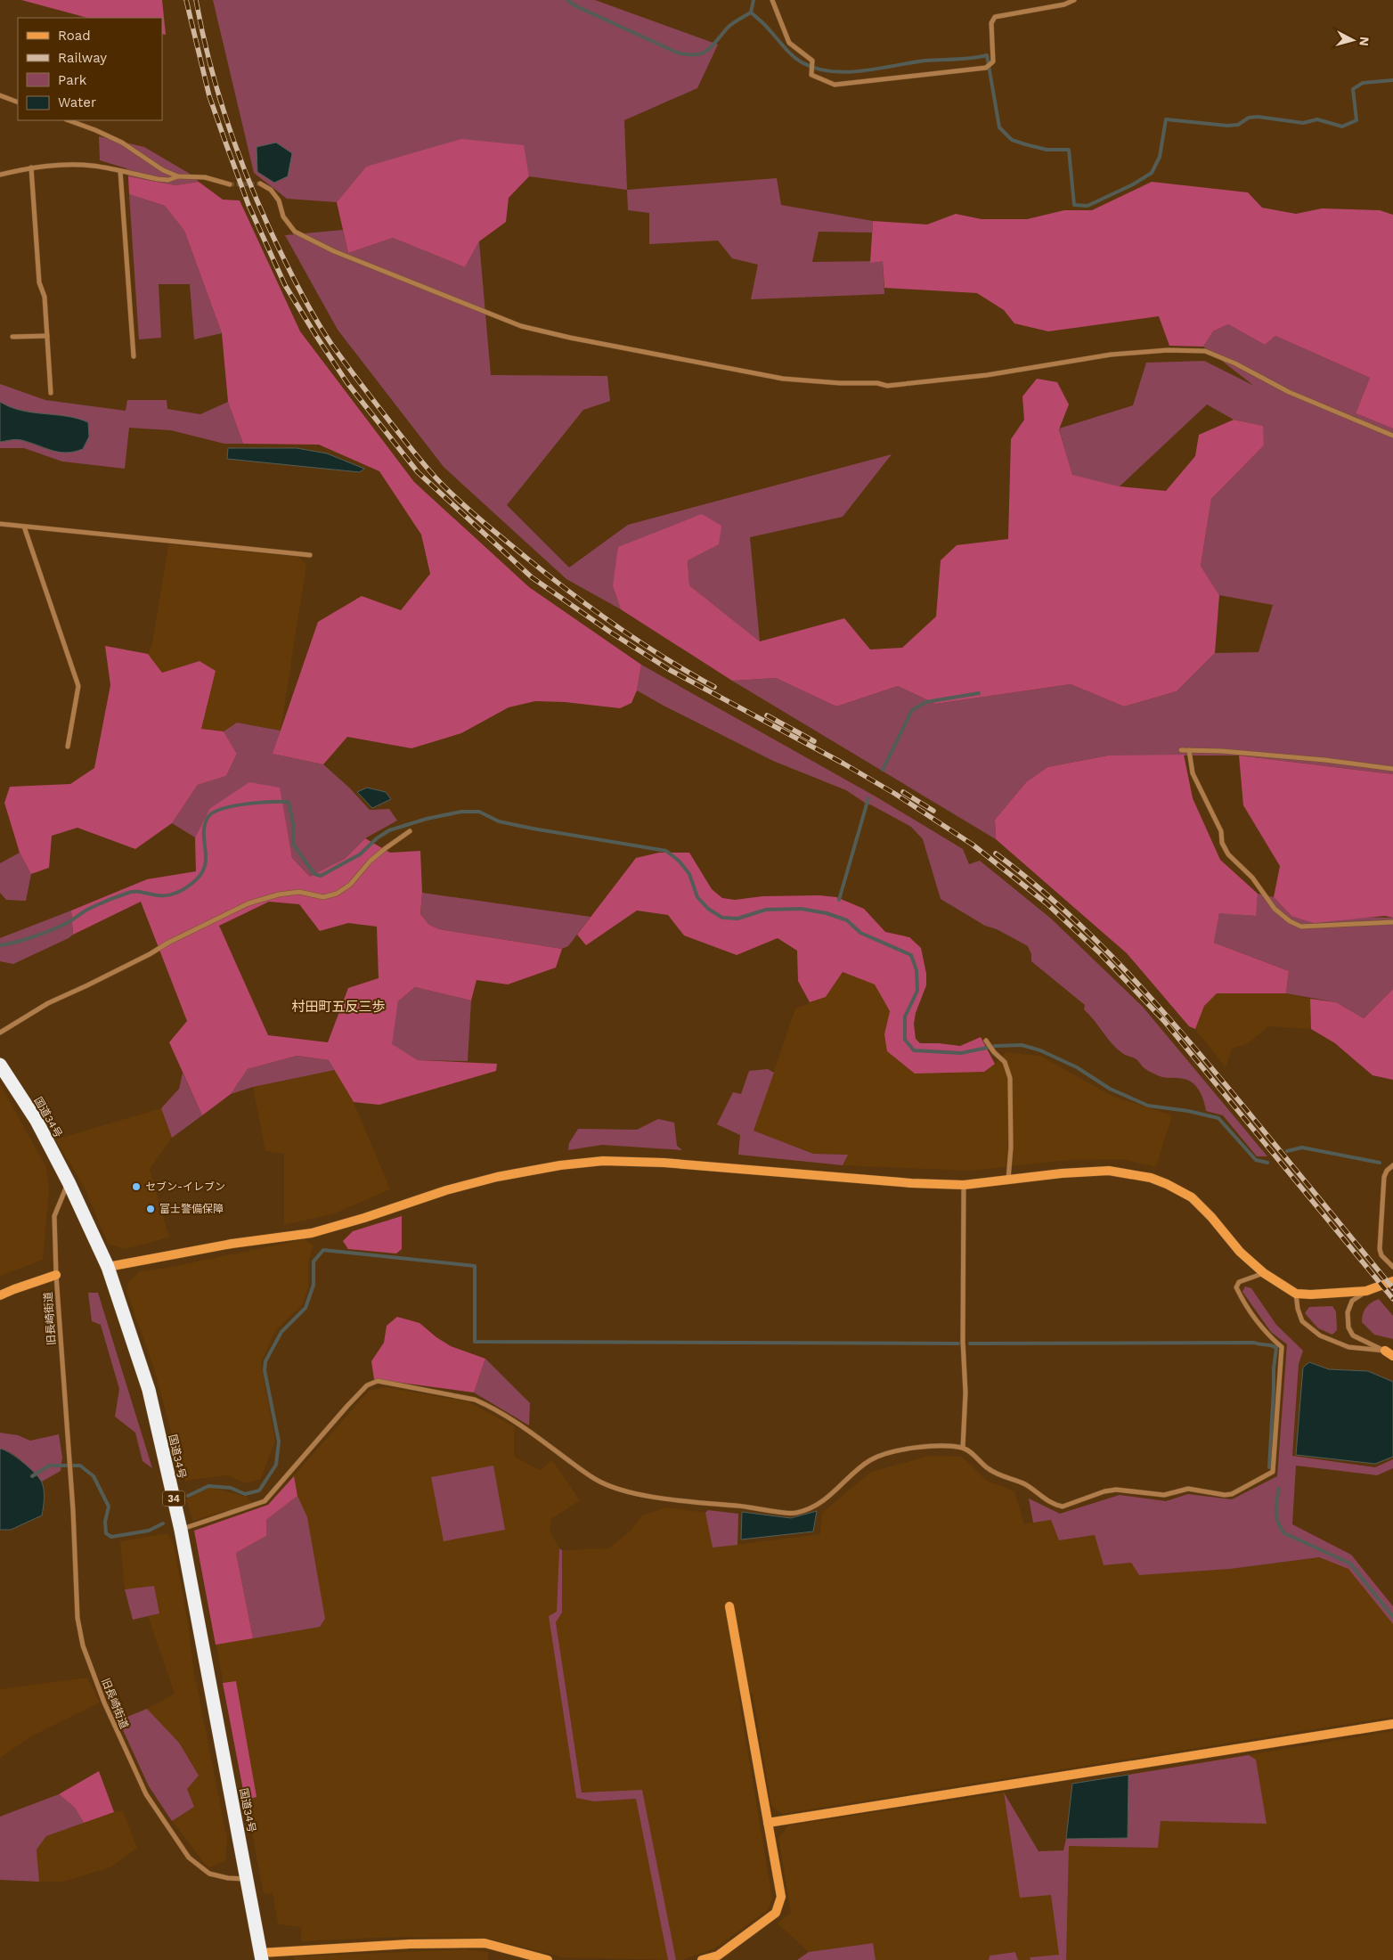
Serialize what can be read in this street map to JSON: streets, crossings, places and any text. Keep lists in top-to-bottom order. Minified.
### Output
{"streets":{"highway":["国道34号","34"],"street":["旧長崎街道"]},"crossings":[["国道34号","旧長崎街道"]],"districts":["村田町五反三歩"],"places":["セブン-イレブン","富士警備保障"],"legend":["Road","Railway","Park","Water"],"north":"right"}
